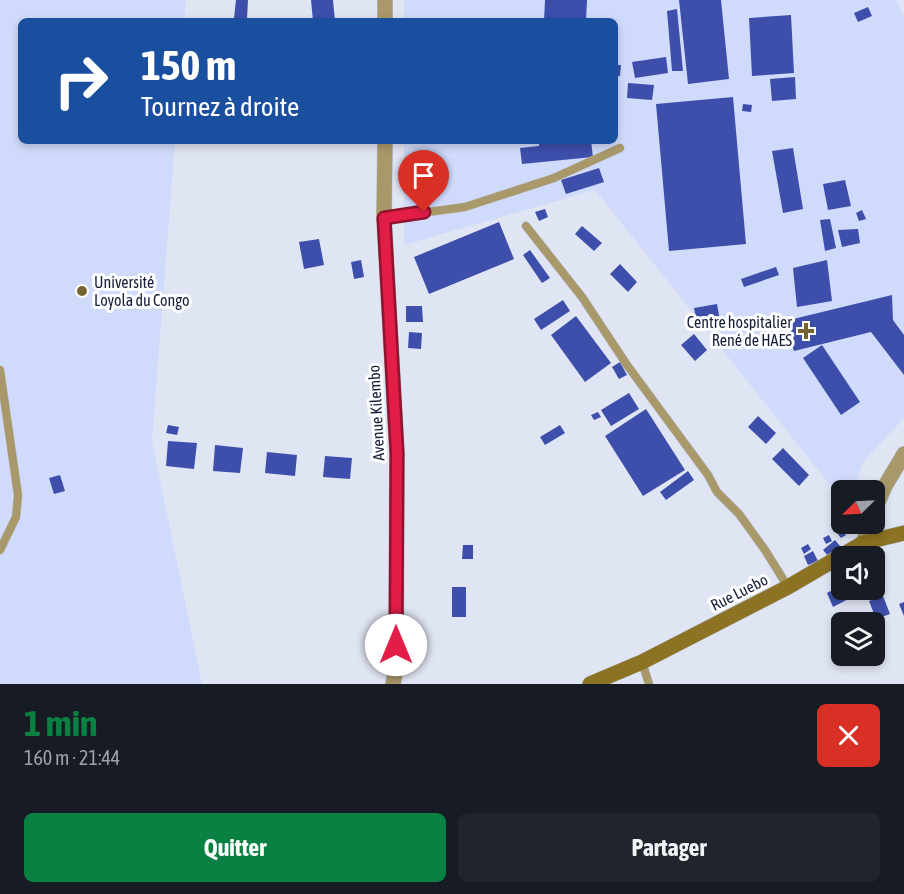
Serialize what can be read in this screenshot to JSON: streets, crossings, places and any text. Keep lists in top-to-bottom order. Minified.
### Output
{"streets":{"street":["Avenue Kilembo","Rue Luebo"]},"places":{"other":["Université Loyola du Congo"],"health":["Centre hospitalier René de HAES"]},"north":"bottom left","page":{"turn":["150 m","Tournez à droite"],"heading":["1 min","160 m · 21:44"],"buttons":["Quitter","Partager"]}}
